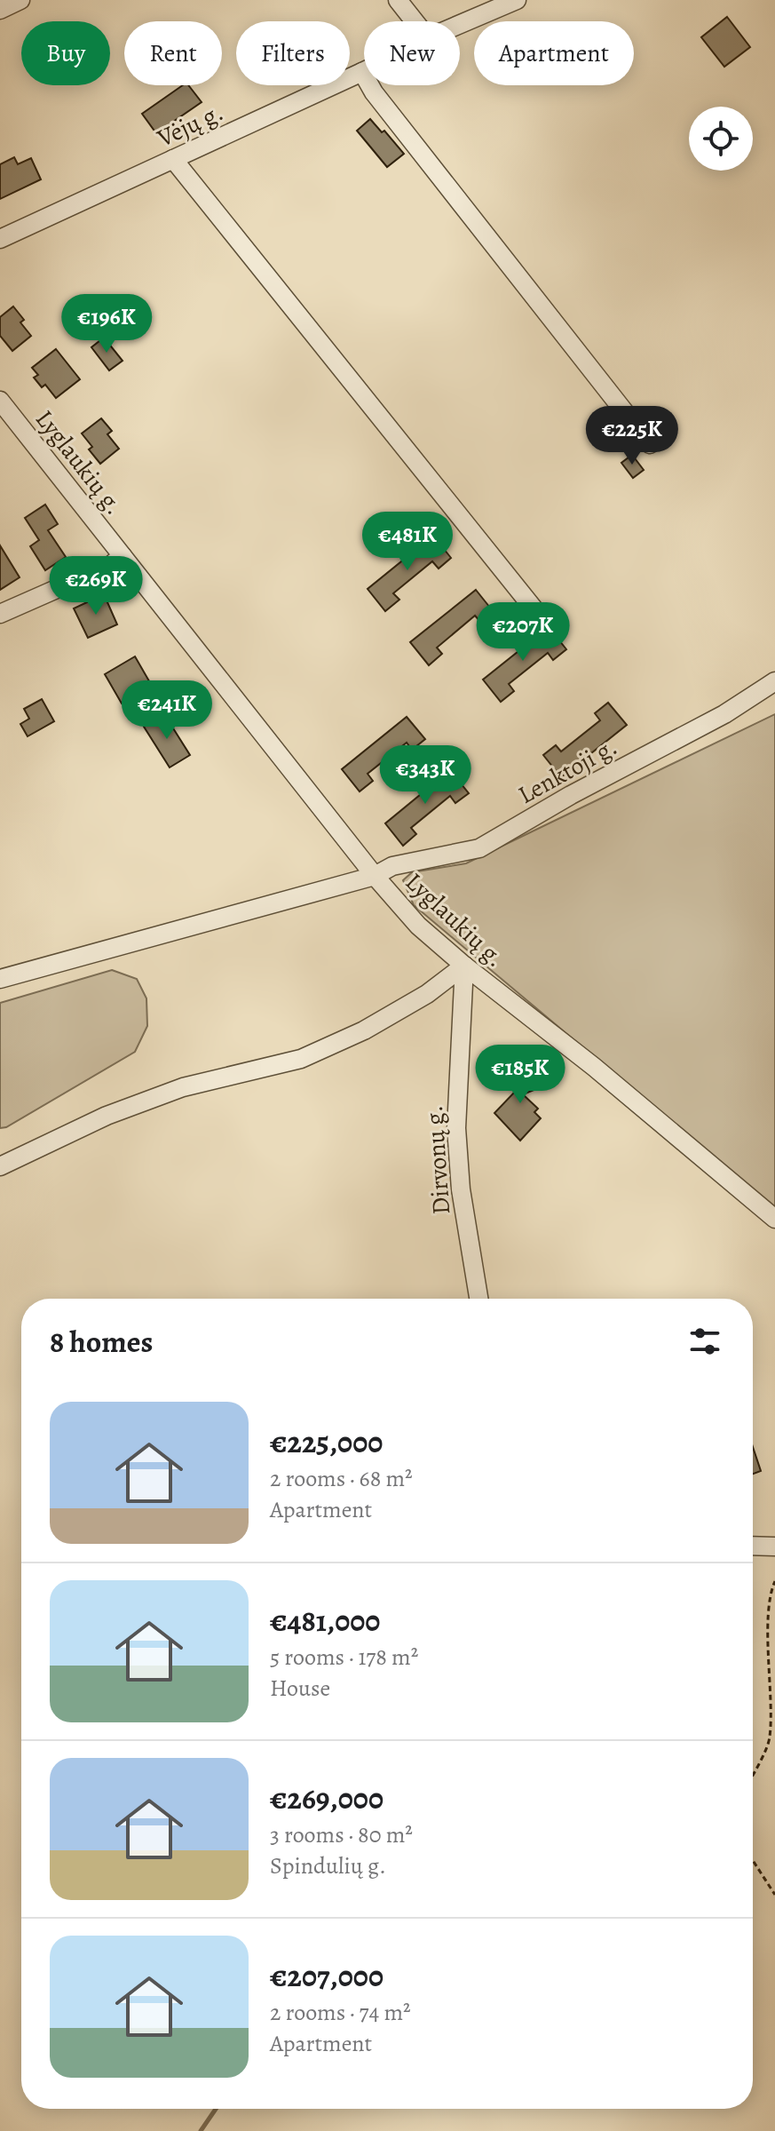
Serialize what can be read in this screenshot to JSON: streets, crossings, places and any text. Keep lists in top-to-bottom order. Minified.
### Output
{"streets":{"street":["Vėjų g.","Lyglaukių g.","Lenktoji g.","Dirvonų g."]},"crossings":[["Lyglaukių g.","Lenktoji g."],["Lyglaukių g.","Dirvonų g."]],"page":{"chip":["Buy","Rent","Filters","New","Apartment"],"price":["€196K","€225K","€481K","€269K","€207K","€241K","€343K","€185K"],"heading":"8 homes","list":[{"name":"€225,000","note":"2 rooms · 68 m² · Apartment"},{"name":"€481,000","note":"5 rooms · 178 m² · House"},{"name":"€269,000","note":"3 rooms · 80 m² · Spindulių g."},{"name":"€207,000","note":"2 rooms · 74 m² · Apartment"}]}}
